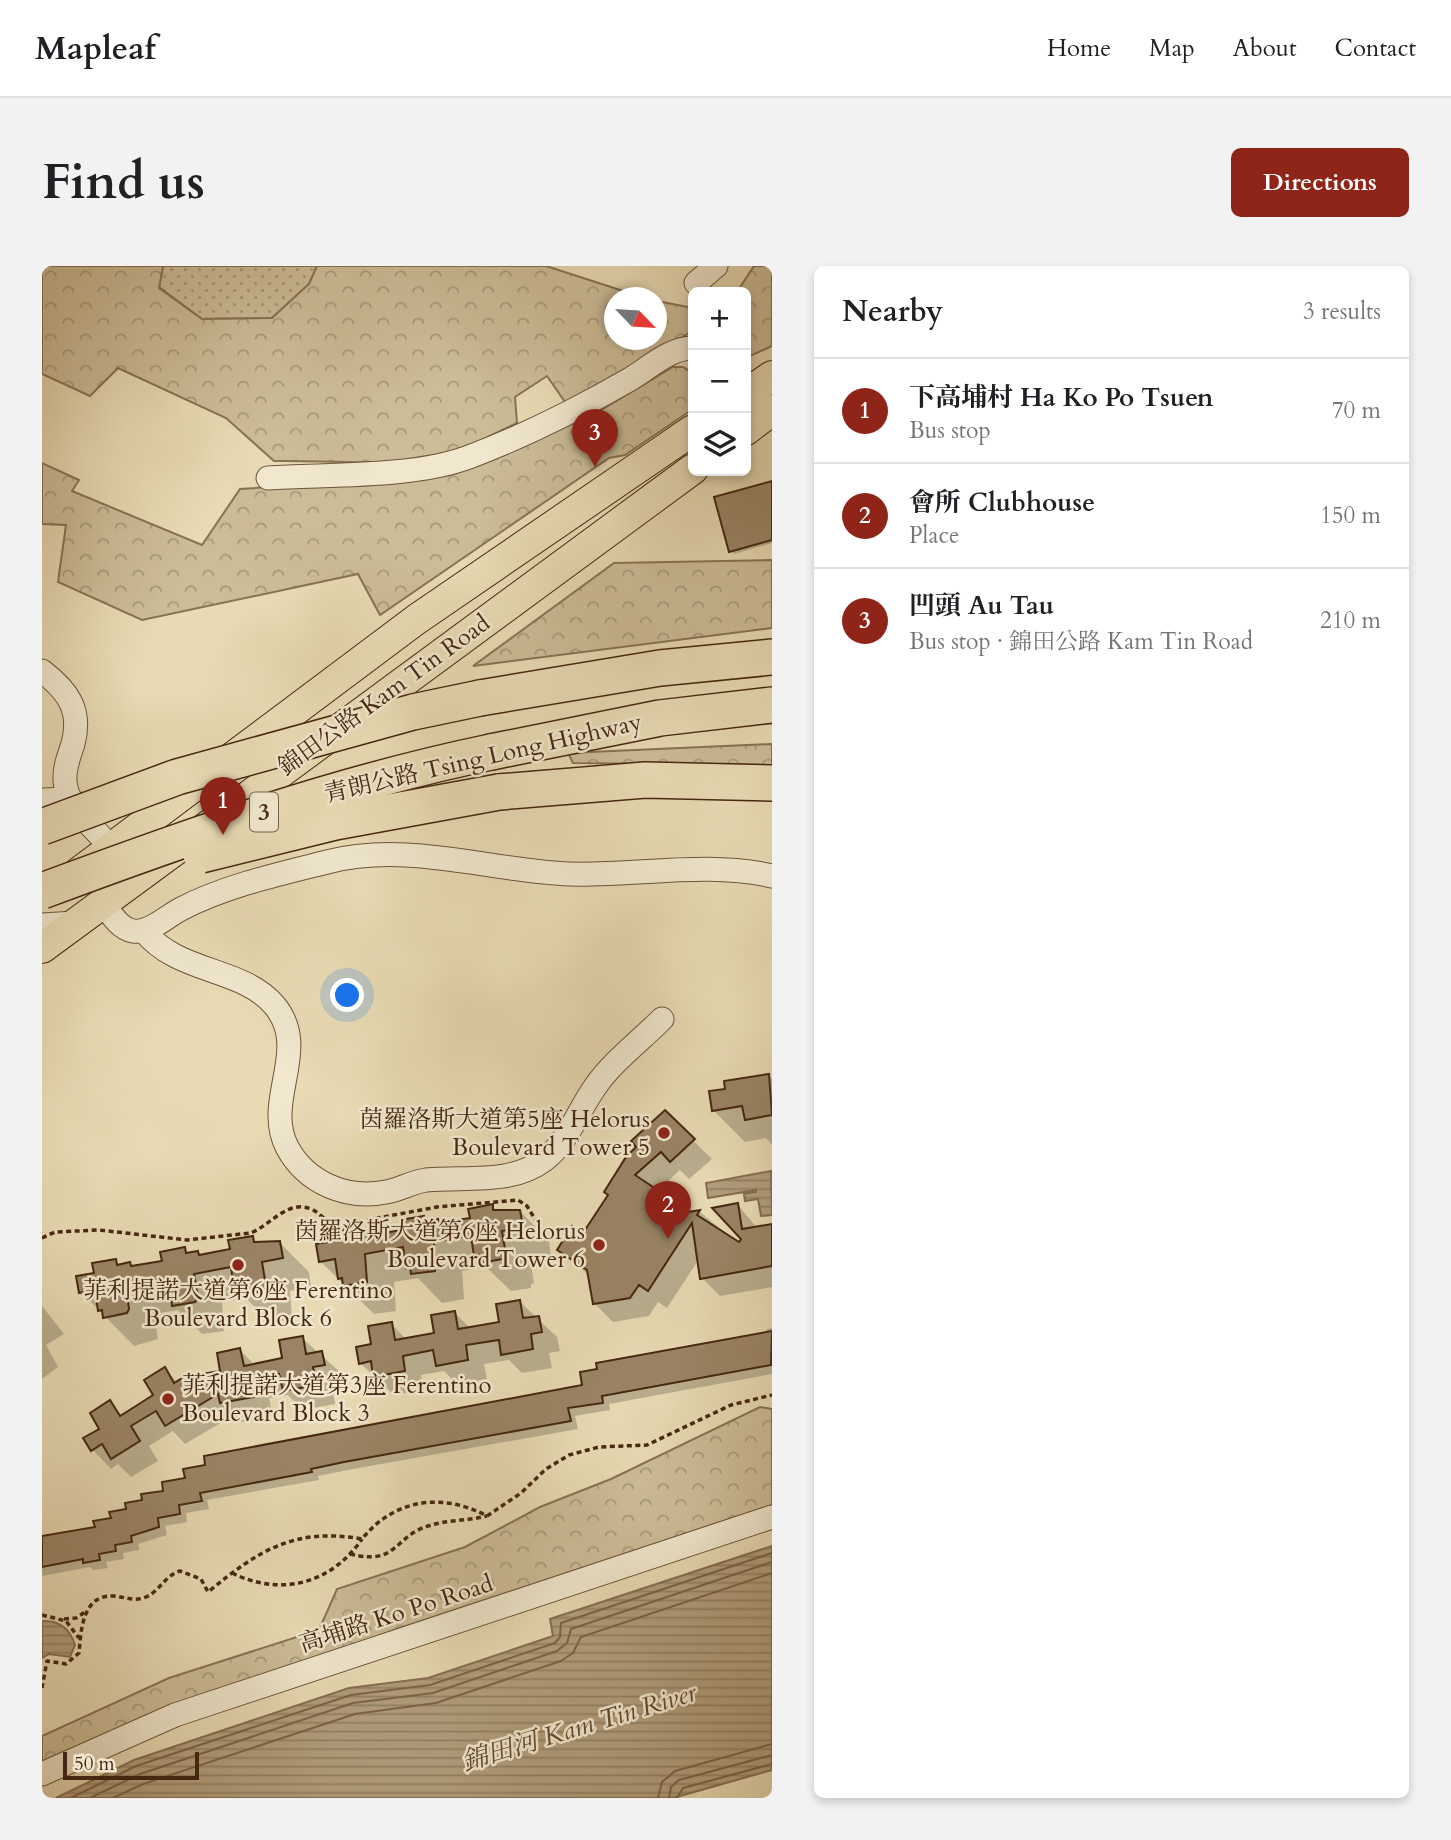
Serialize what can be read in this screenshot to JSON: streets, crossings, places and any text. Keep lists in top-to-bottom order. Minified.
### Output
{"streets":{"highway":["青朗公路 Tsing Long Highway","3"],"main road":["錦田公路 Kam Tin Road"],"street":["高埔路 Ko Po Road"]},"water":["錦田河 Kam Tin River"],"places":["茵羅洛斯大道第5座 Helorus Boulevard Tower 5","茵羅洛斯大道第6座 Helorus Boulevard Tower 6","菲利提諾大道第6座 Ferentino Boulevard Block 6","菲利提諾大道第3座 Ferentino Boulevard Block 3"],"scale_bar":"50 m","north":"bottom right","page":{"header":"Mapleaf","nav":["Home","Map","About","Contact"],"buttons":"Directions","title":"Find us","heading":["Nearby","3 results"],"map_buttons":["+","−"],"list":[{"mark":"1","name":"下高埔村 Ha Ko Po Tsuen","note":"Bus stop","value":"70 m"},{"mark":"2","name":"會所 Clubhouse","note":"Place","value":"150 m"},{"mark":"3","name":"凹頭 Au Tau","note":"Bus stop · 錦田公路 Kam Tin Road","value":"210 m"}],"pins":["3","1","2"],"scale":"50 m"}}
